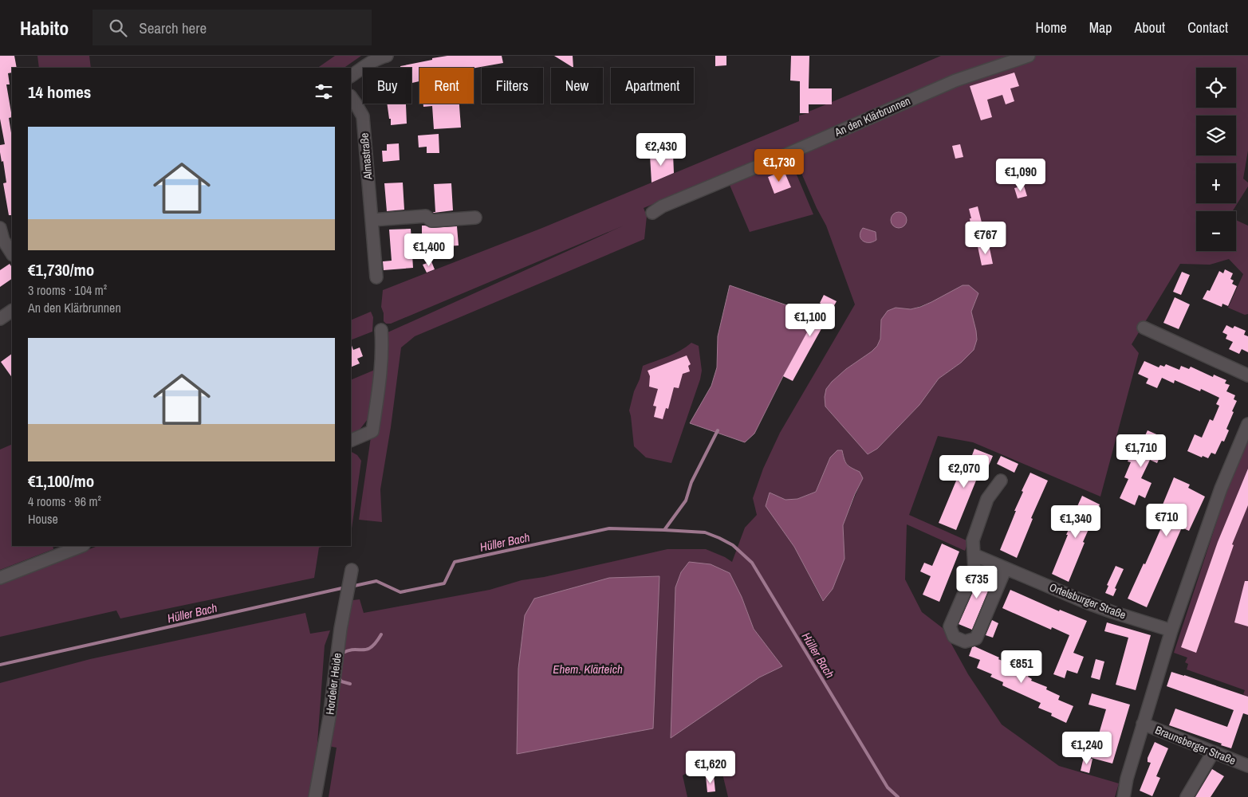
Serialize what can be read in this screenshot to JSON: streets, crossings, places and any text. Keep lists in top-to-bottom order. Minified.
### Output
{"streets":{"street":["An den Klärbrunnen","Almastraße","Ortelsburger Straße","Hordeler Heide","Braunsberger Straße"]},"water":["Hüller Bach","Ehem. Klärteich"],"page":{"header":"Habito","search":"Search here","nav":["Home","Map","About","Contact"],"map_buttons":["+","−"],"chip":["Buy","Rent","Filters","New","Apartment"],"heading":"14 homes","list":[{"name":"€1,730/mo","note":"3 rooms · 104 m² · An den Klärbrunnen"},{"name":"€1,100/mo","note":"4 rooms · 96 m² · House"}],"price":["€2,430","€1,730","€1,090","€767","€1,400","€1,100","€1,710","€2,070","€710","€1,340","€735","€851","€1,240","€1,620"]}}
